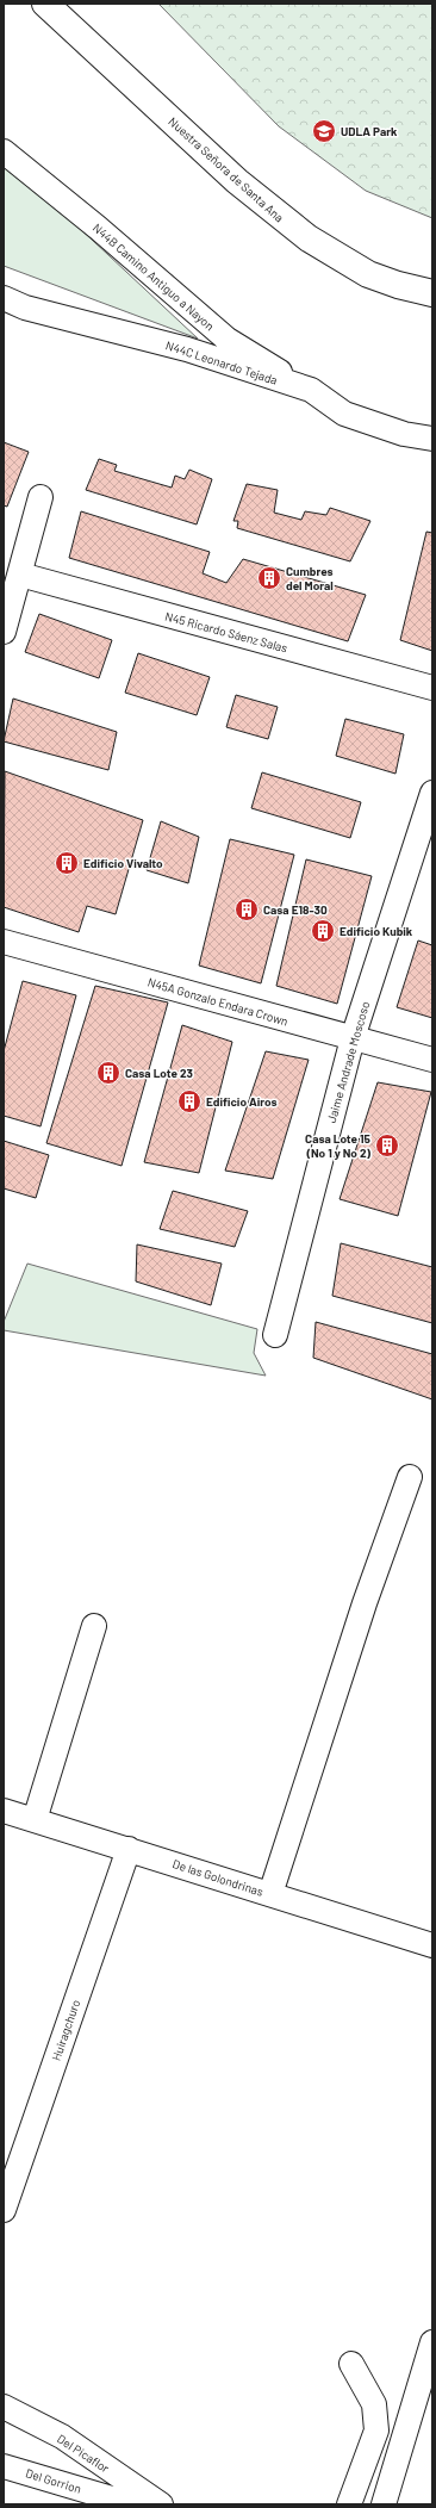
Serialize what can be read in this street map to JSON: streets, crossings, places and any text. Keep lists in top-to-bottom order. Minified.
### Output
{"streets":{"street":["Nuestra Señora de Santa Ana","N44B Camino Antiguo a Nayon","N44C Leonardo Tejada","N45 Ricardo Sáenz Salas","N45A Gonzalo Endara Crown","Jaime Andrade Moscoso","De las Golondrinas","Huiragchuro","Del Picaflor","Del Gorrion"]},"crossings":[["N44B Camino Antiguo a Nayon","N44C Leonardo Tejada"],["N45A Gonzalo Endara Crown","Jaime Andrade Moscoso"],["De las Golondrinas","Huiragchuro"]],"places":{"school or university":["UDLA Park"],"building":["Cumbres del Moral","Edificio Vivalto","Casa E18-30","Edificio Kubik","Casa Lote 23","Edificio Airos","Casa Lote 15 (No 1 y No 2)"]}}
